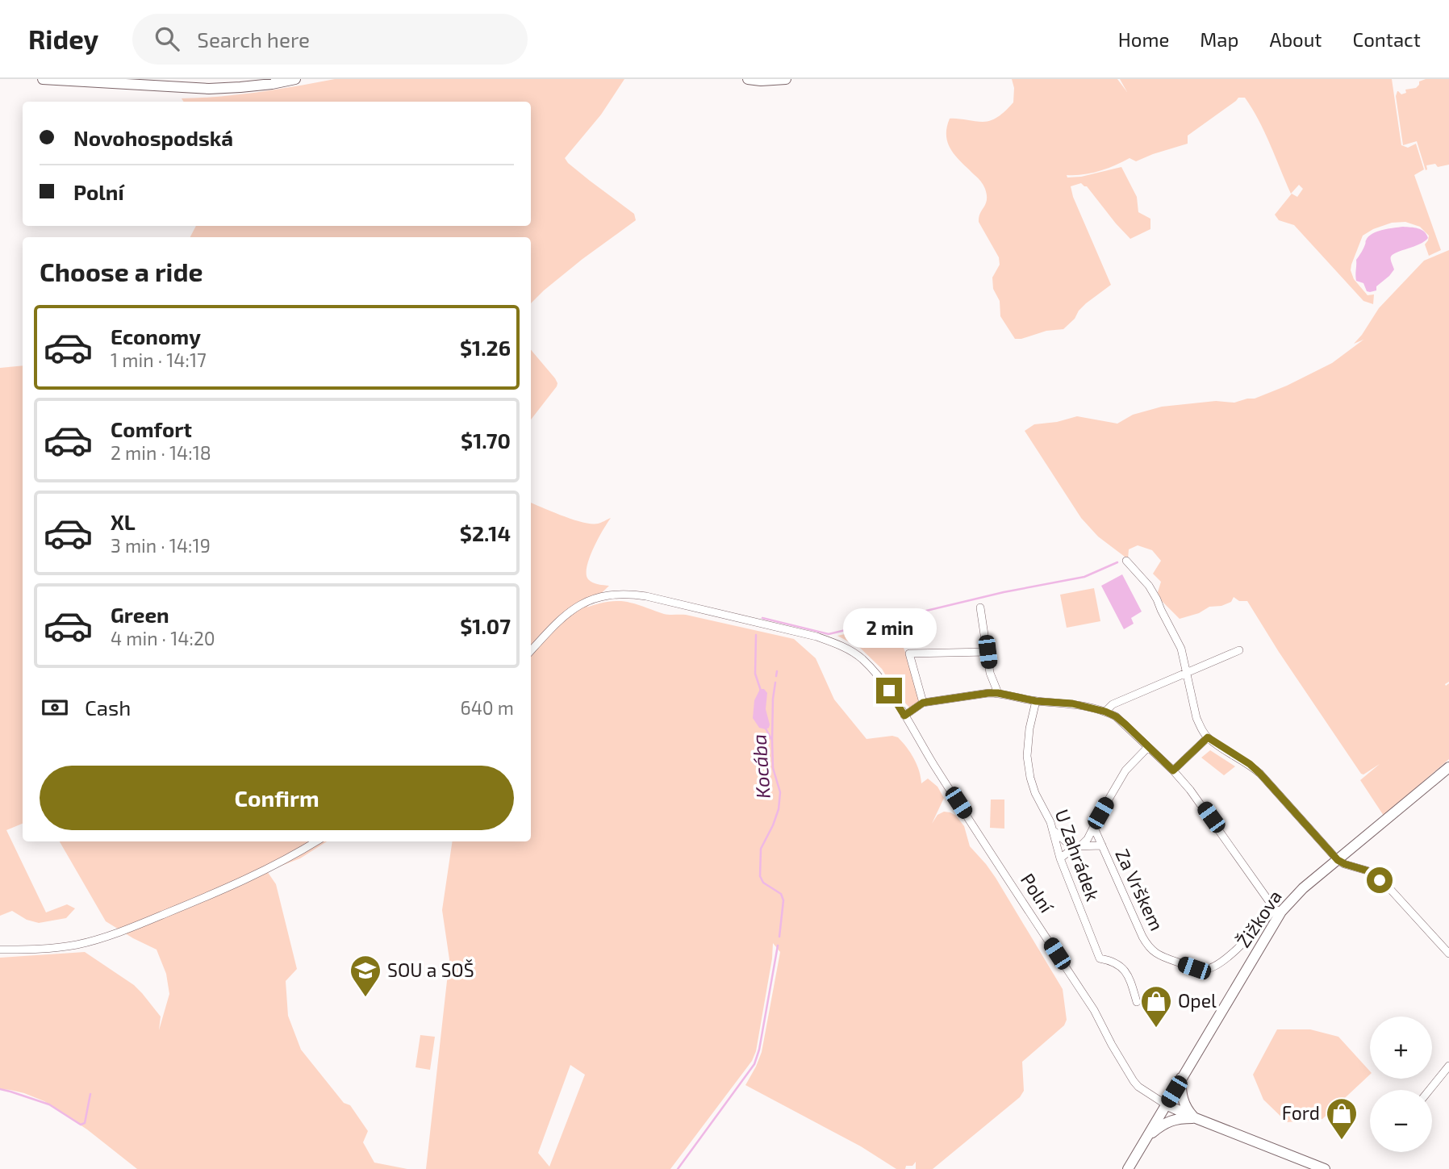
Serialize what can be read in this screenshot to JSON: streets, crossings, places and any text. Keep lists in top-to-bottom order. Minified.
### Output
{"streets":{"main road":["Žižkova"],"street":["U Zahrádek","Za Vrškem","Polní"]},"crossings":[["Za Vrškem","Žižkova"],["Polní","Žižkova"]],"water":["Kocába"],"places":{"school or university":["SOU a SOŠ"],"shop":["Opel","Ford"]},"page":{"header":"Ridey","search":"Search here","nav":["Home","Map","About","Contact"],"banner":["Novohospodská","Polní"],"heading":"Choose a ride","list":[{"name":"Economy","note":"1 min · 14:17","value":"$1.26"},{"name":"Comfort","note":"2 min · 14:18","value":"$1.70"},{"name":"XL","note":"3 min · 14:19","value":"$2.14"},{"name":"Green","note":"4 min · 14:20","value":"$1.07"}],"bubble":"2 min","pay":["Cash","640 m"],"buttons":"Confirm","map_buttons":["+","−"]}}
